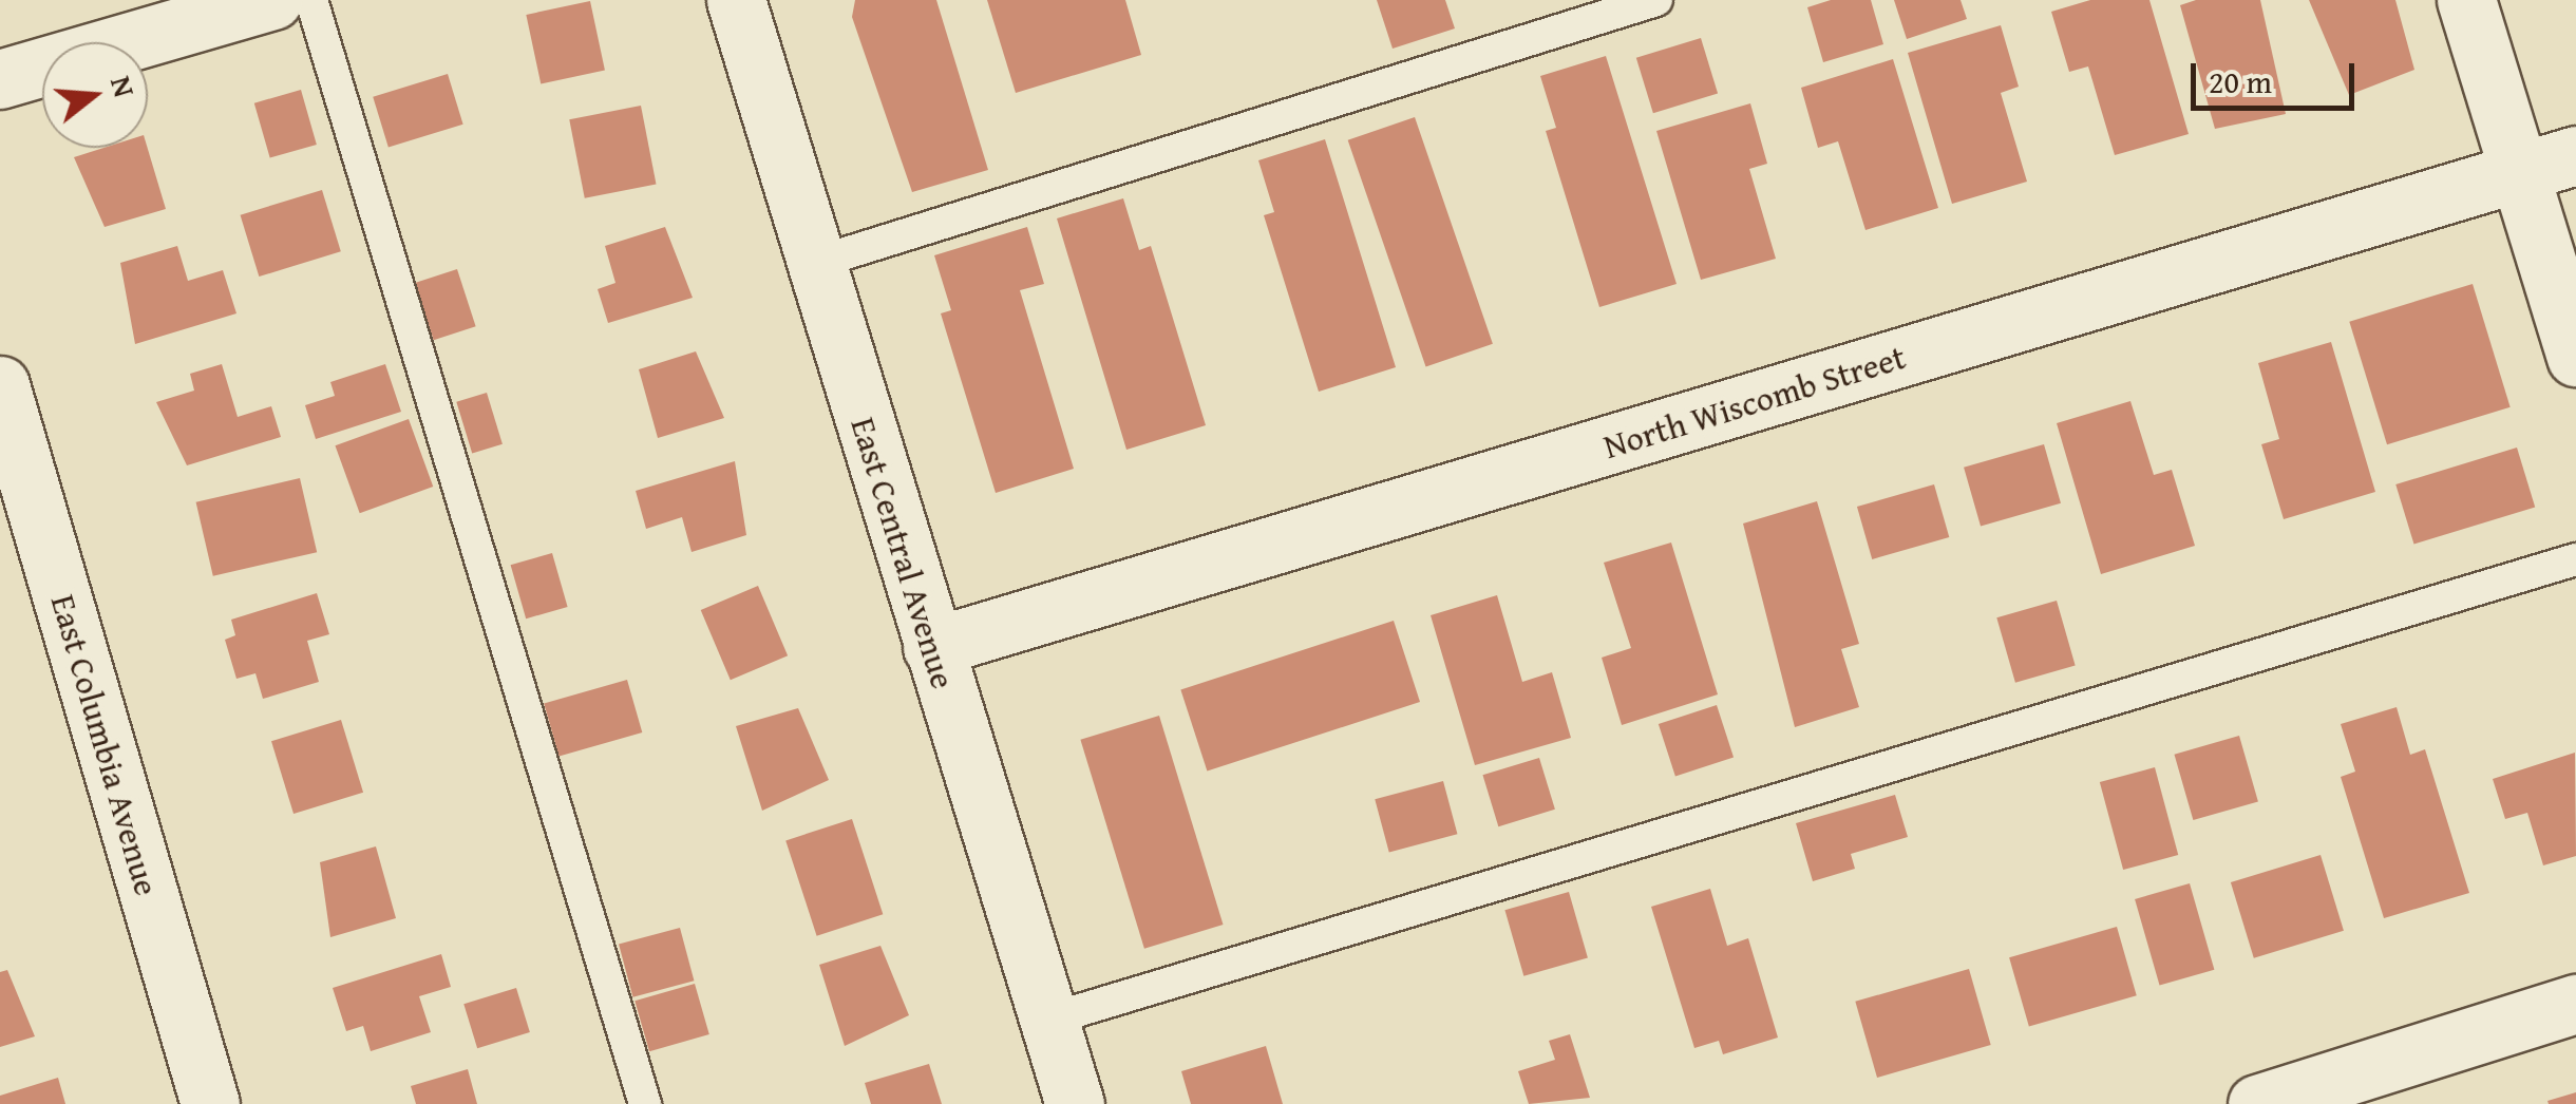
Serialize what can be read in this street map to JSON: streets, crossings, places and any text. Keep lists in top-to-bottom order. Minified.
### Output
{"streets":{"street":["North Wiscomb Street","East Central Avenue","East Columbia Avenue"]},"crossings":[["North Wiscomb Street","East Central Avenue"]],"scale_bar":"20 m","north":"right"}
